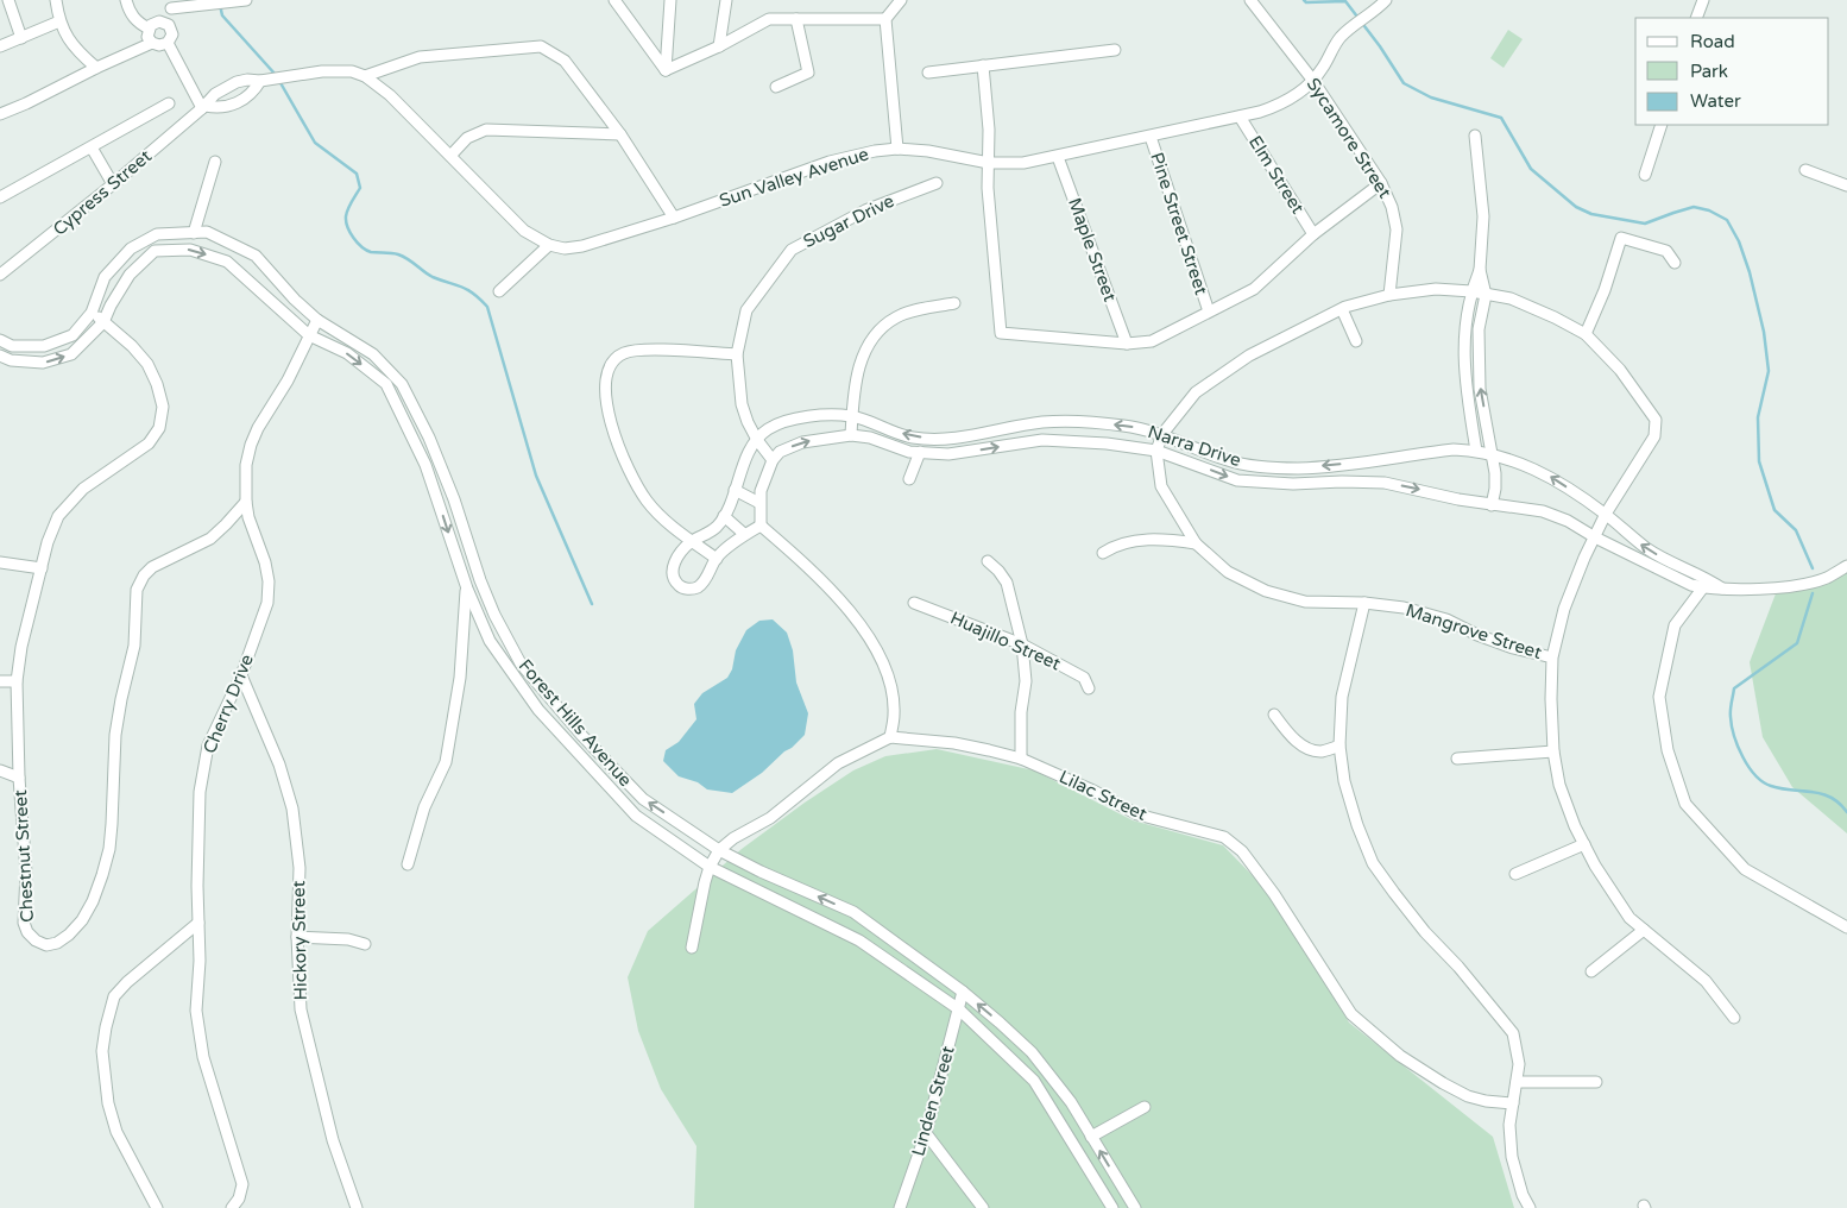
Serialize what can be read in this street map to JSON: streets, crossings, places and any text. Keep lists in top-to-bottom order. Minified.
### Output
{"streets":{"street":["Sycamore Street","Elm Street","Sun Valley Avenue","Cypress Street","Sugar Drive","Pine Street Street","Maple Street","Narra Drive","Mangrove Street","Huajillo Street","Cherry Drive","Forest Hills Avenue","Lilac Street","Chestnut Street","Hickory Street","Linden Street"]},"crossings":[["Sycamore Street","Sun Valley Avenue"],["Elm Street","Sun Valley Avenue"],["Sun Valley Avenue","Cypress Street"],["Sun Valley Avenue","Pine Street Street"],["Sun Valley Avenue","Maple Street"],["Sugar Drive","Narra Drive"],["Narra Drive","Mangrove Street"],["Cherry Drive","Forest Hills Avenue"],["Cherry Drive","Chestnut Street"],["Cherry Drive","Hickory Street"],["Forest Hills Avenue","Chestnut Street"],["Forest Hills Avenue","Linden Street"]],"legend":["Road","Park","Water"]}
